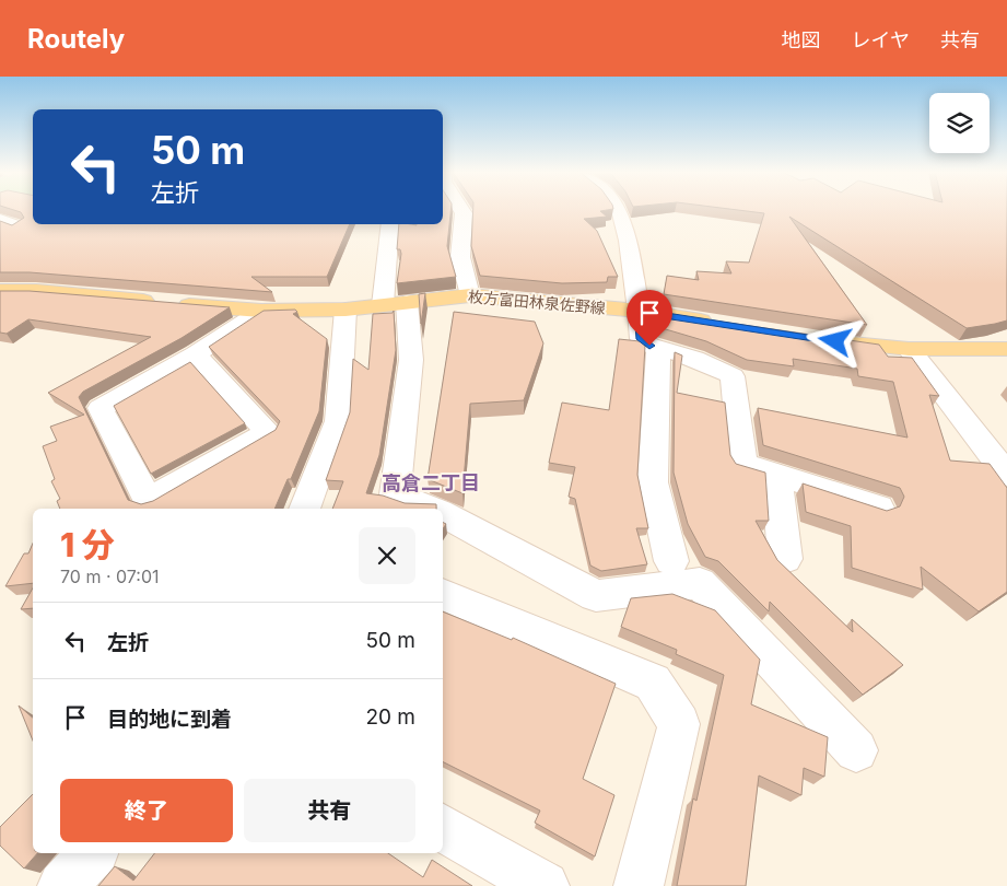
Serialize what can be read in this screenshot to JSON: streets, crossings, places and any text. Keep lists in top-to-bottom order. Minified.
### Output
{"streets":{"main road":["枚方富田林泉佐野線"]},"districts":["高倉二丁目"],"page":{"header":"Routely","nav":["地図","レイヤ","共有"],"turn":["50 m","左折"],"heading":["1 分","70 m · 07:01"],"list":[{"name":"左折","value":"50 m"},{"name":"目的地に到着","value":"20 m"}],"buttons":["終了","共有"]}}
